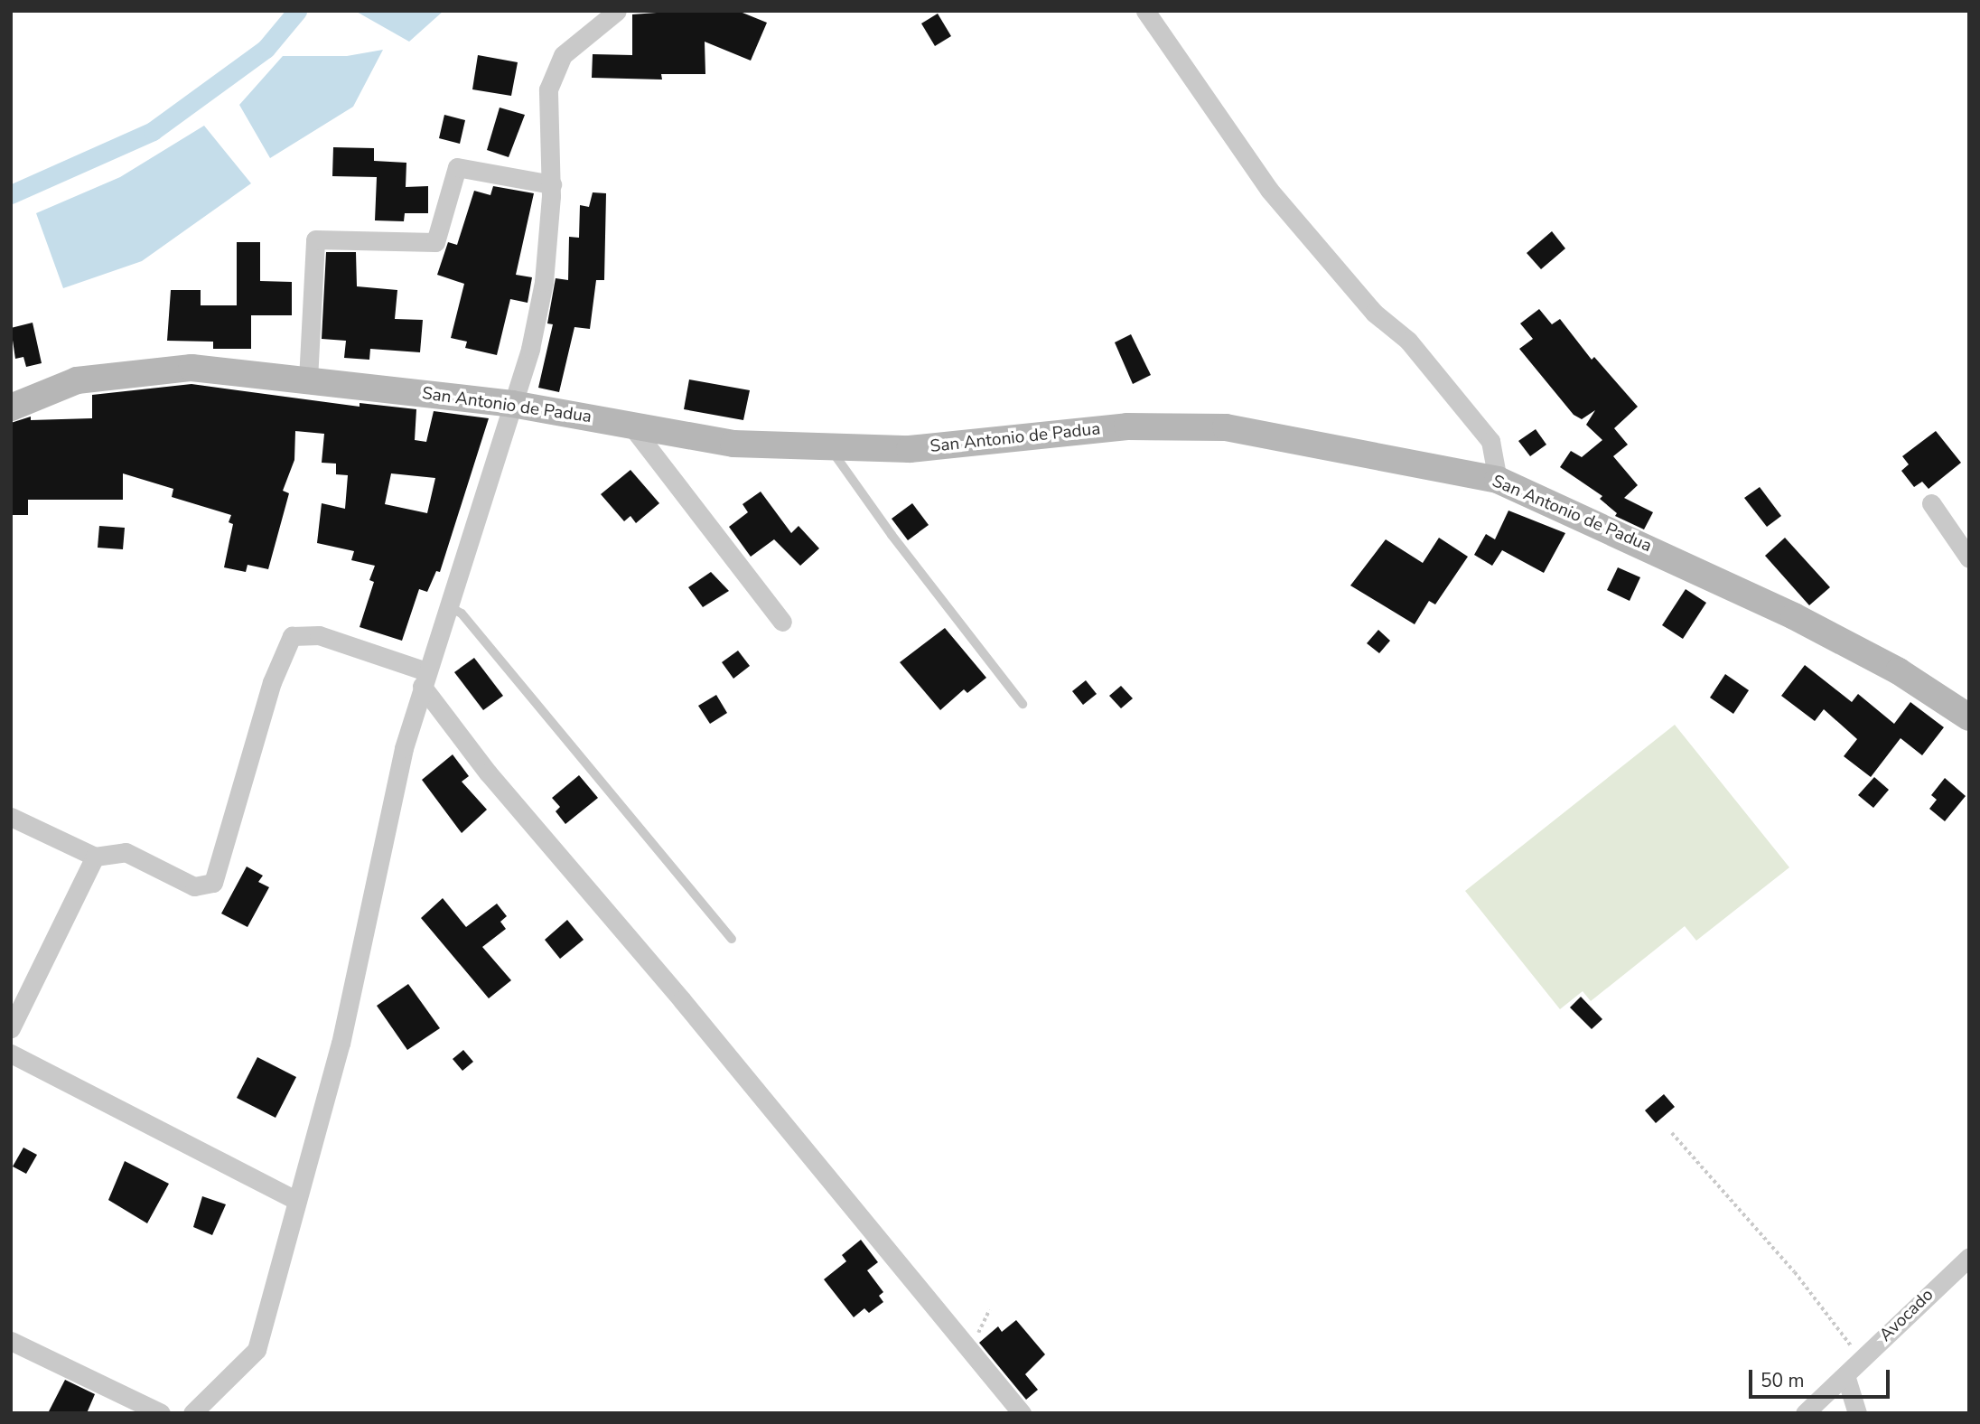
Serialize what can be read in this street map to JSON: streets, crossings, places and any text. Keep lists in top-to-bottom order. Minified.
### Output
{"streets":{"street":["San Antonio de Padua","Avocado"]},"scale_bar":"50 m"}
